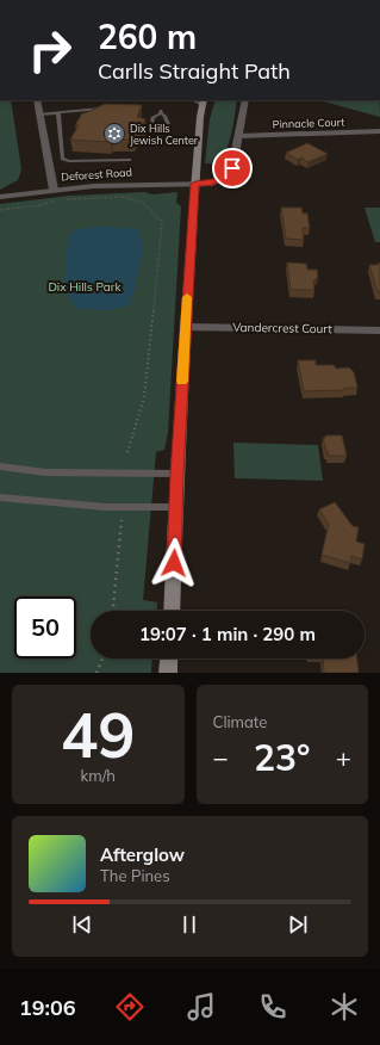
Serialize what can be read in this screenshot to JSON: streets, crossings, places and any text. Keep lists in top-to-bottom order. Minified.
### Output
{"streets":{"street":["Pinnacle Court","Deforest Road","Vandercrest Court"]},"crossings":[["Pinnacle Court","Deforest Road"]],"parks":["Dix Hills Park"],"places":{"synagogue":["Dix Hills Jewish Center"]},"page":{"turn":["260 m","Carlls Straight Path"],"limit":"50","trip":"19:07 · 1 min · 290 m","tile":[["49","km/h"],"Climate"],"heat":["−","23°","+"],"song":["Afterglow","The Pines"],"tabs":"19:06"}}
